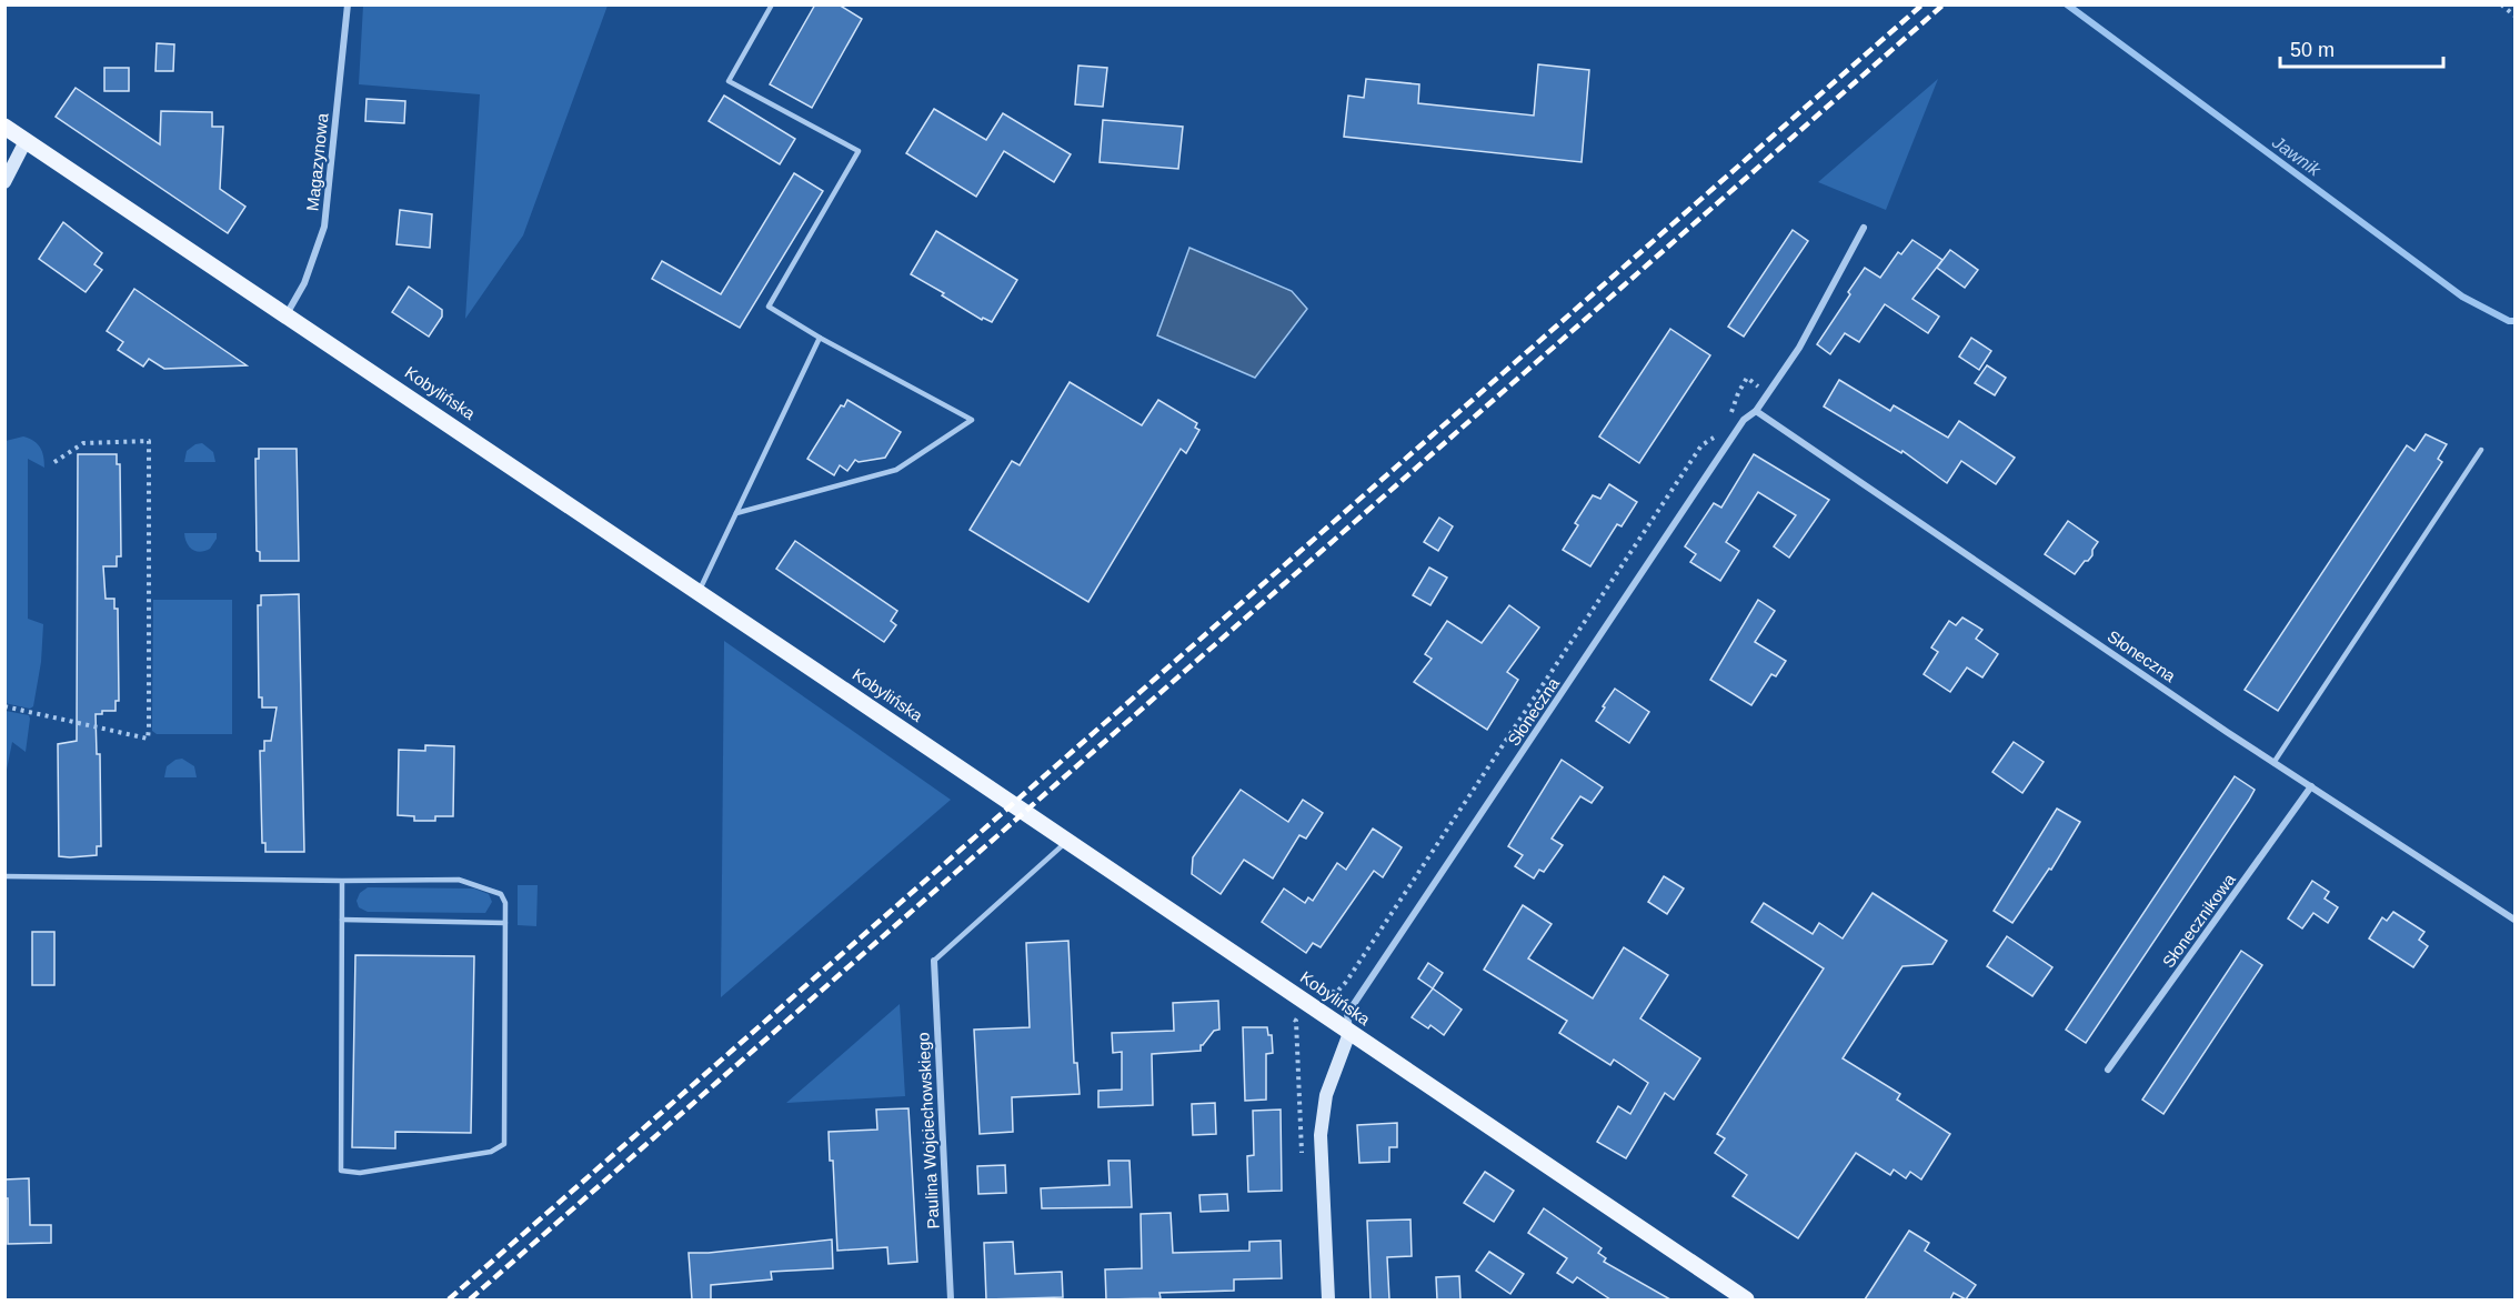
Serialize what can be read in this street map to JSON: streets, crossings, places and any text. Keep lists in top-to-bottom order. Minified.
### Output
{"streets":{"main road":["Kobylińska"],"street":["Magazynowa","Słoneczna","Słonecznikowa","Paulina Wojciechowskiego"]},"crossings":[["Magazynowa","Kobylińska"],["Kobylińska","Słoneczna"],["Słoneczna","Słonecznikowa"]],"water":["Jawnik"],"scale_bar":"50 m"}
